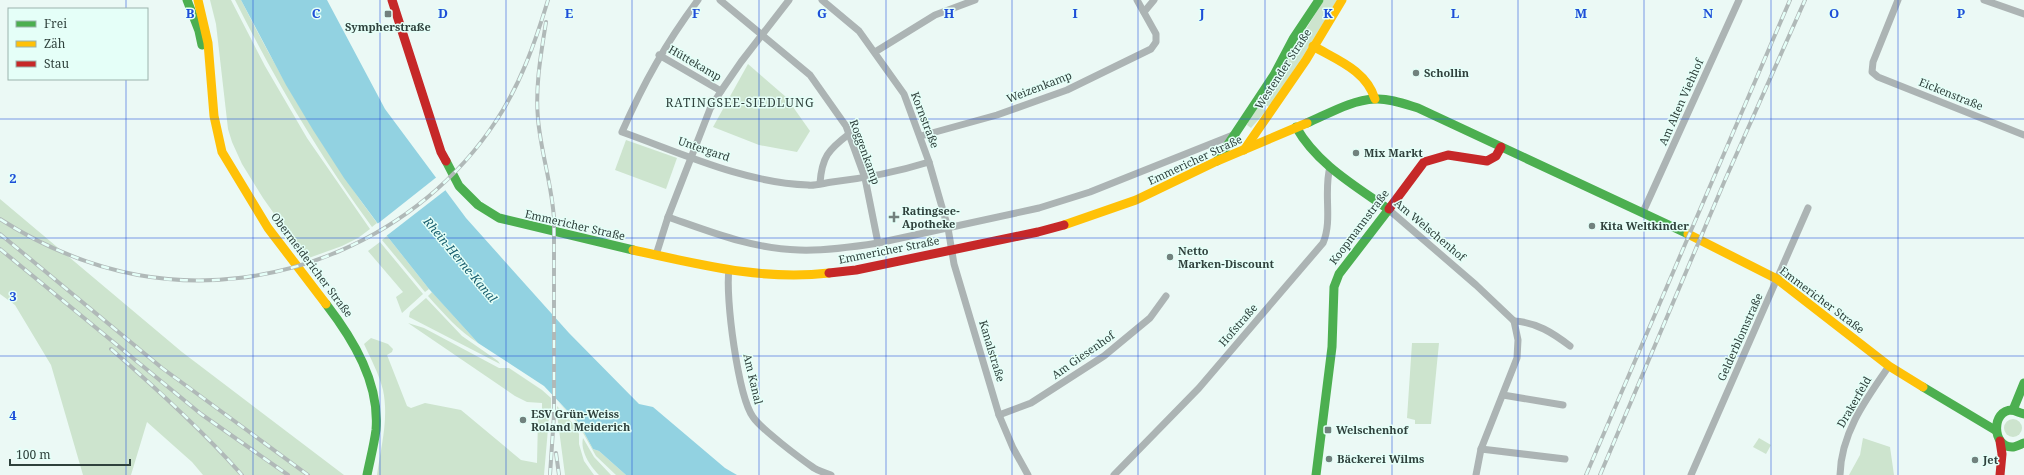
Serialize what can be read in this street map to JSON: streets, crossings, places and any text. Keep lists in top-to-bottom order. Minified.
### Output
{"streets":{"main road":["Westender Straße","Emmericher Straße","Koopmannstraße","Am Welschenhof","Obermeidericher Straße"],"street":["Hüttekamp","Weizenkamp","Eickenstraße","Am Alten Viehhof","Kornstraße","Untergard","Roggenkamp","Hofstraße","Gelderblomstraße","Kanalstraße","Am Giesenhof","Am Kanal","Drakerfeld"]},"crossings":[["Hüttekamp","Untergard"],["Westender Straße","Emmericher Straße"],["Weizenkamp","Kornstraße"],["Am Alten Viehhof","Emmericher Straße"],["Kornstraße","Untergard"],["Kornstraße","Emmericher Straße"],["Kornstraße","Kanalstraße"],["Untergard","Roggenkamp"],["Roggenkamp","Emmericher Straße"],["Emmericher Straße","Koopmannstraße"],["Emmericher Straße","Am Welschenhof"],["Emmericher Straße","Gelderblomstraße"],["Emmericher Straße","Kanalstraße"],["Emmericher Straße","Am Kanal"],["Emmericher Straße","Drakerfeld"],["Koopmannstraße","Am Welschenhof"],["Am Welschenhof","Hofstraße"],["Kanalstraße","Am Giesenhof"]],"districts":["RATINGSEE-SIEDLUNG"],"water":["Rhein-Herne-Kanal"],"places":{"transit":["Sympherstraße","Welschenhof"],"other":["Schollin","Mix Markt","Kita Weltkinder","Netto Marken-Discount","ESV Grün-Weiss Roland Meiderich","Bäckerei Wilms","Jet"],"health":["Ratingsee- Apotheke"]},"legend":["Frei","Zäh","Stau"],"scale_bar":"100 m","grid":{"columns":["B","C","D","E","F","G","H","I","J","K","L","M","N","O","P"],"rows":["2","3","4"]}}
